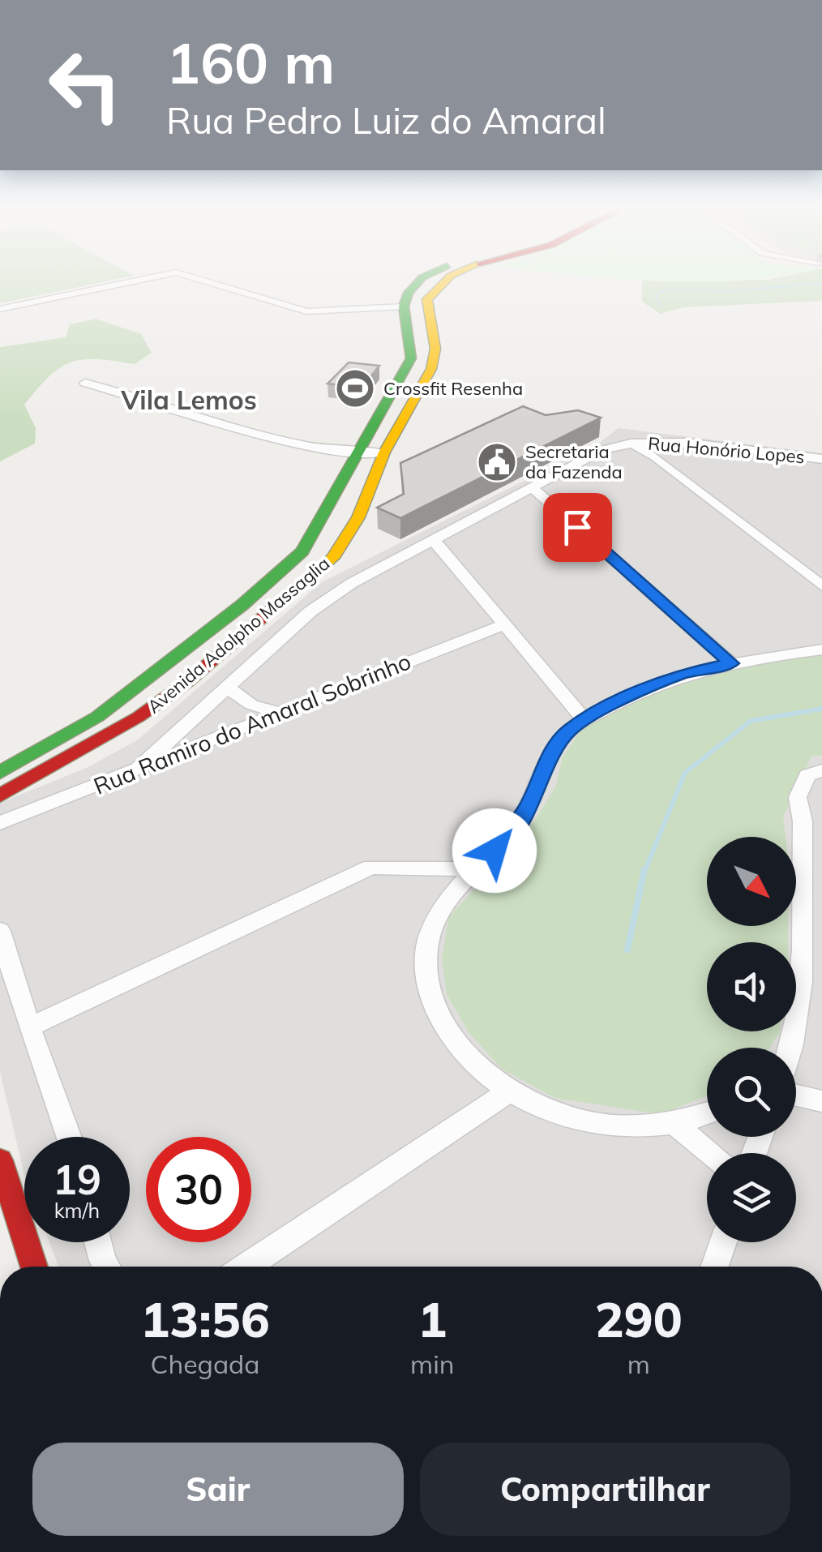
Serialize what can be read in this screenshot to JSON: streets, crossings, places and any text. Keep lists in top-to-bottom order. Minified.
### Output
{"streets":{"main road":["Avenida Adolpho Massaglia"],"street":["Rua Honório Lopes","Rua Ramiro do Amaral Sobrinho"]},"crossings":[["Rua Honório Lopes","Rua Ramiro do Amaral Sobrinho"]],"districts":["Vila Lemos"],"places":{"sports":["Crossfit Resenha"],"public building":["Secretaria da Fazenda"]},"north":"bottom right","page":{"turn":["160 m","Rua Pedro Luiz do Amaral"],"speed":"19 km/h","limit":"30","eta":["13:56","Chegada","1","min","290","m"],"buttons":["Sair","Compartilhar"]}}
